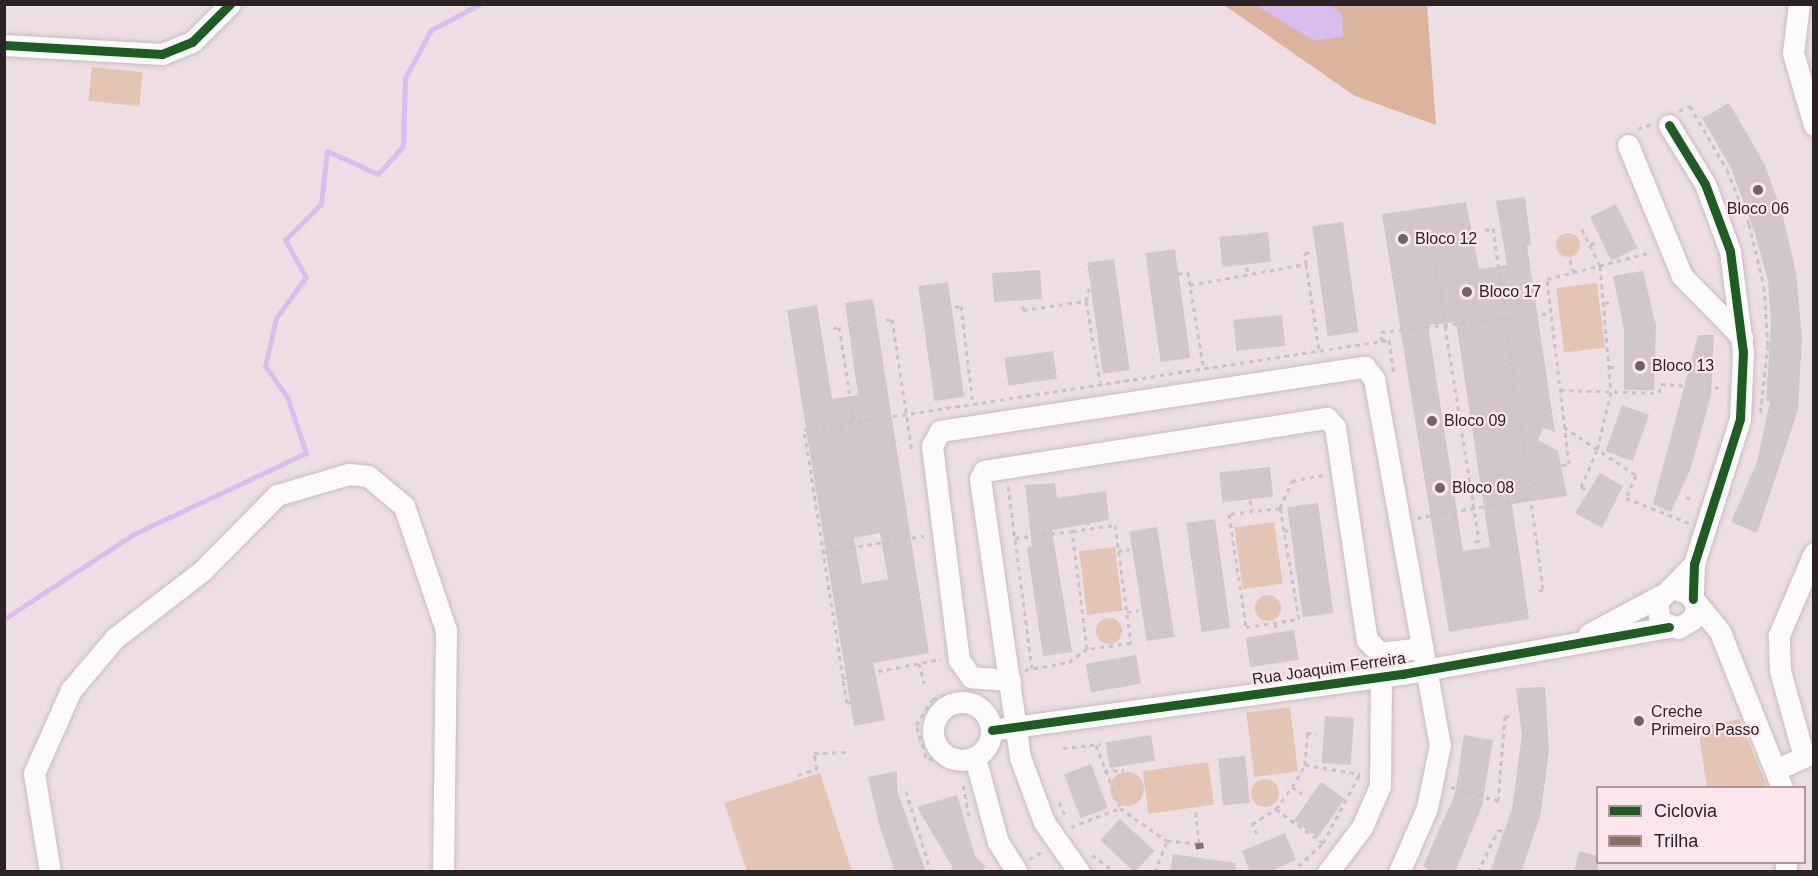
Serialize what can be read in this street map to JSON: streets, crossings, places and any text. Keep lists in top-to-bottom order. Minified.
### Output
{"streets":{"street":["Rua Joaquim Ferreira"]},"places":["Bloco 06","Bloco 12","Bloco 17","Bloco 13","Bloco 09","Bloco 08","Creche Primeiro Passo"],"legend":["Ciclovia","Trilha"]}
